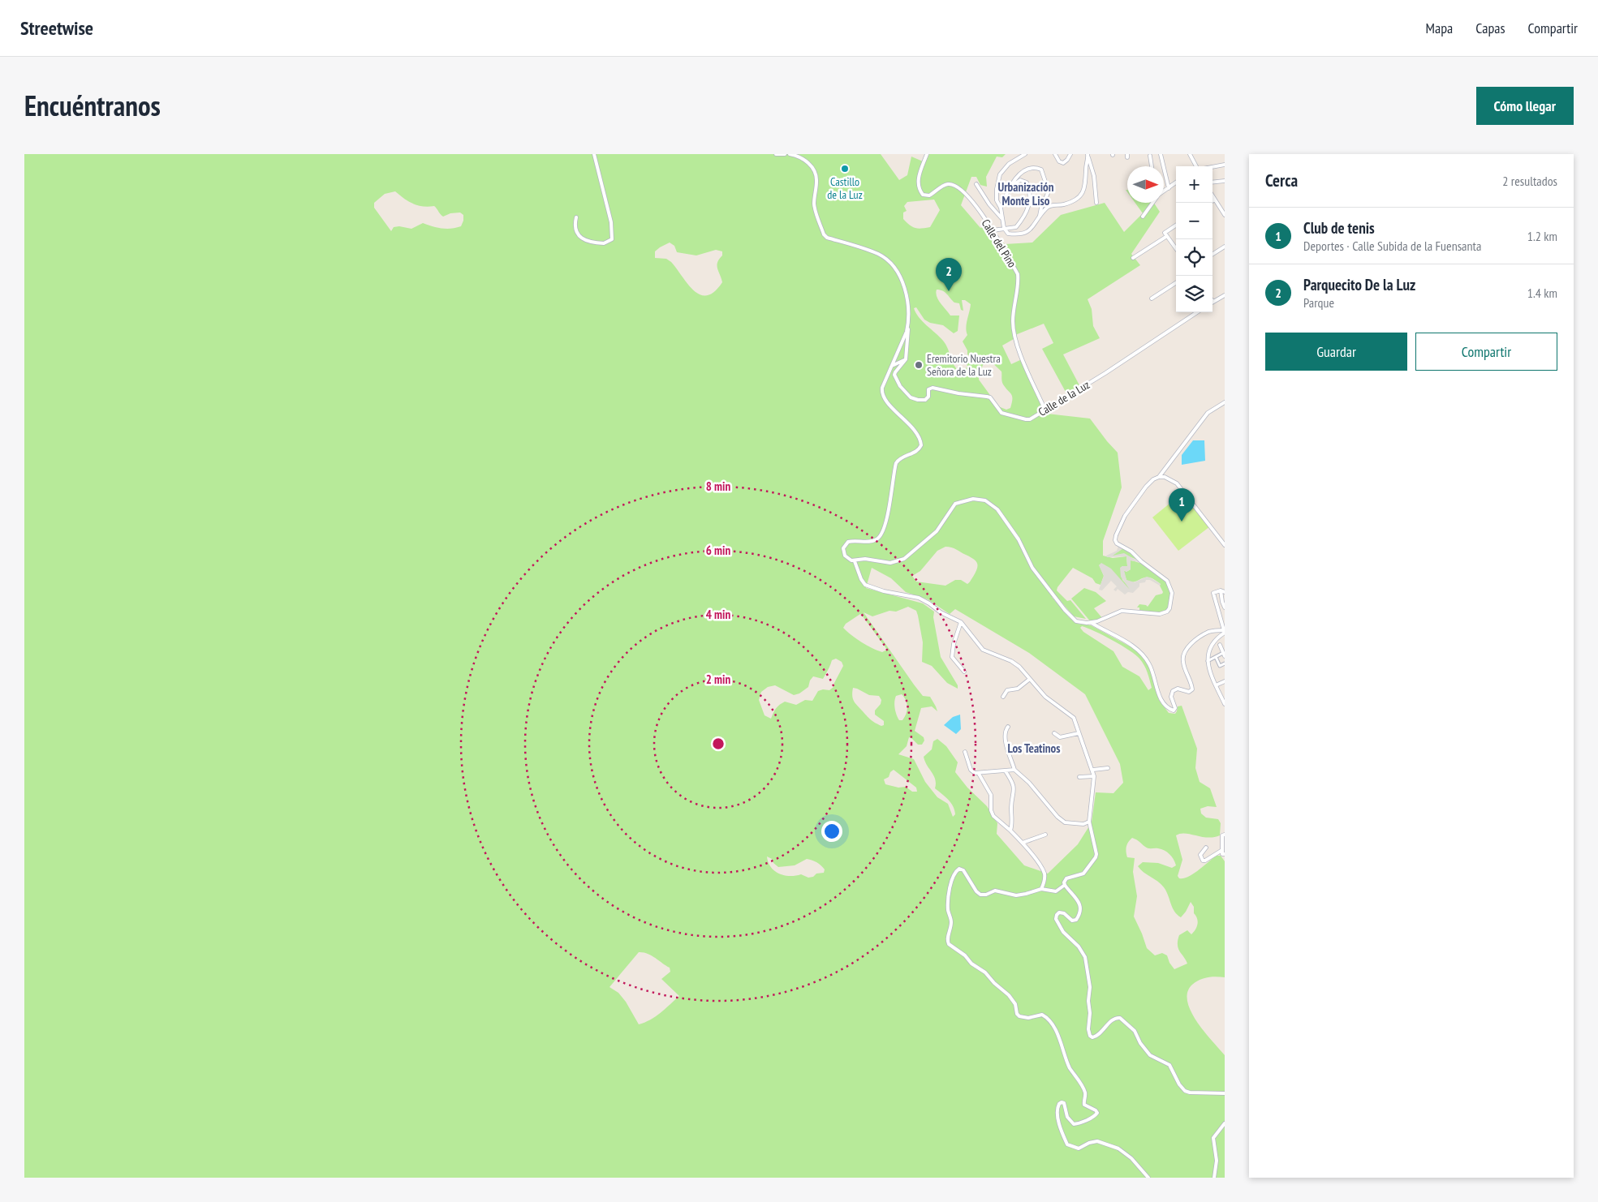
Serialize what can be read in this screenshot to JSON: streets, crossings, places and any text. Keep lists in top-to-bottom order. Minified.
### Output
{"streets":{"street":["Calle del Pino","Calle de la Luz"]},"crossings":[["Calle del Pino","Calle de la Luz"]],"districts":["Urbanización Monte Liso","Los Teatinos"],"places":["Castillo de la Luz","Eremitorio Nuestra Señora de la Luz"],"north":"right","page":{"header":"Streetwise","nav":["Mapa","Capas","Compartir"],"title":"Encuéntranos","buttons":["Cómo llegar",["Guardar","Compartir"]],"heading":["Cerca","2 resultados"],"map_buttons":["+","−"],"list":[{"mark":"1","name":"Club de tenis","note":"Deportes · Calle Subida de la Fuensanta","value":"1.2 km"},{"mark":"2","name":"Parquecito De la Luz","note":"Parque","value":"1.4 km"}],"pins":["2","1"]},"rings":["8 min","6 min","4 min","2 min"]}
